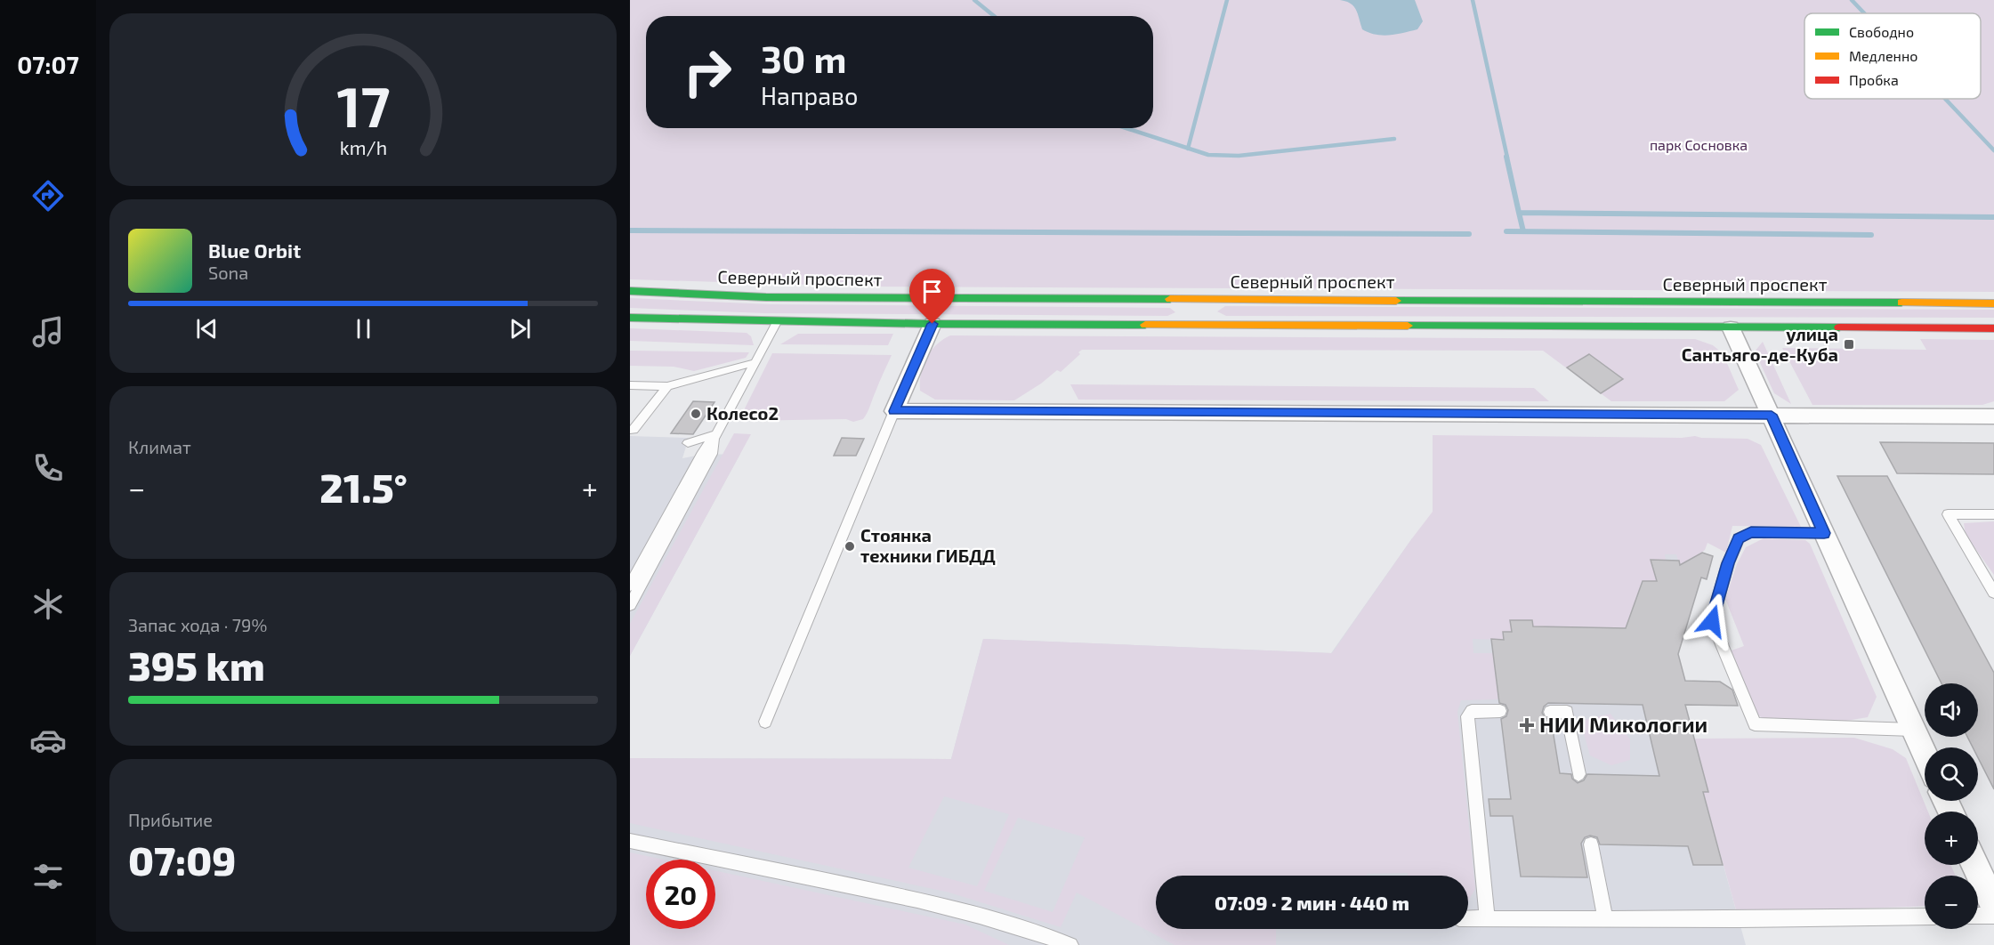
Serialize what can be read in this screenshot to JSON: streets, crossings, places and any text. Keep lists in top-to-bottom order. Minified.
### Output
{"streets":{"main road":["Северный проспект"]},"parks":["парк Сосновка"],"places":{"transit":["улица Сантьяго-де-Куба"],"other":["Колесо2","Стоянка техники ГИБДД"],"health":["НИИ Микологии"]},"legend":["Свободно","Медленно","Пробка"],"page":{"tabs":"07:07","turn":["30 m","Направо"],"song":["Blue Orbit","Sona"],"tile":["Климат",["Запас хода · 79%","395 km"],["Прибытие","07:09"]],"heat":["−","21.5°","+"],"map_buttons":["+","−"],"limit":"20","trip":"07:09 · 2 мин · 440 m","gauge":["17","km/h"]}}
